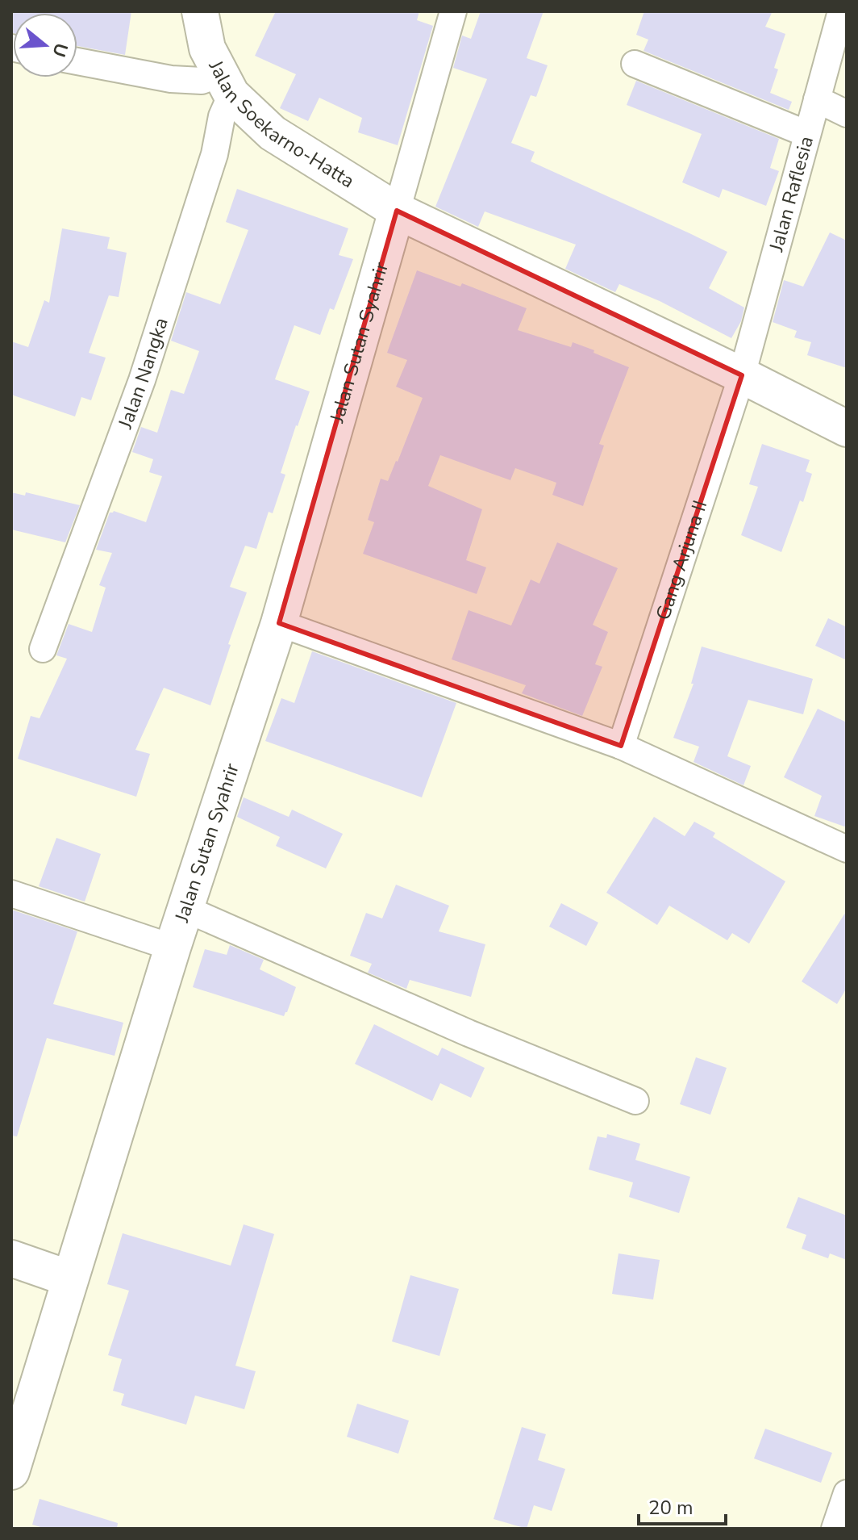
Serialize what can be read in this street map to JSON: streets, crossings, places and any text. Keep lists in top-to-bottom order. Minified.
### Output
{"streets":{"street":["Jalan Soekarno-Hatta","Jalan Raflesia","Jalan Sutan Syahrir","Jalan Nangka","Gang Arjuna II"]},"crossings":[["Jalan Soekarno-Hatta","Jalan Raflesia"],["Jalan Soekarno-Hatta","Jalan Sutan Syahrir"],["Jalan Soekarno-Hatta","Jalan Nangka"],["Jalan Soekarno-Hatta","Gang Arjuna II"],["Jalan Raflesia","Gang Arjuna II"]],"scale_bar":"20 m","north":"right"}
